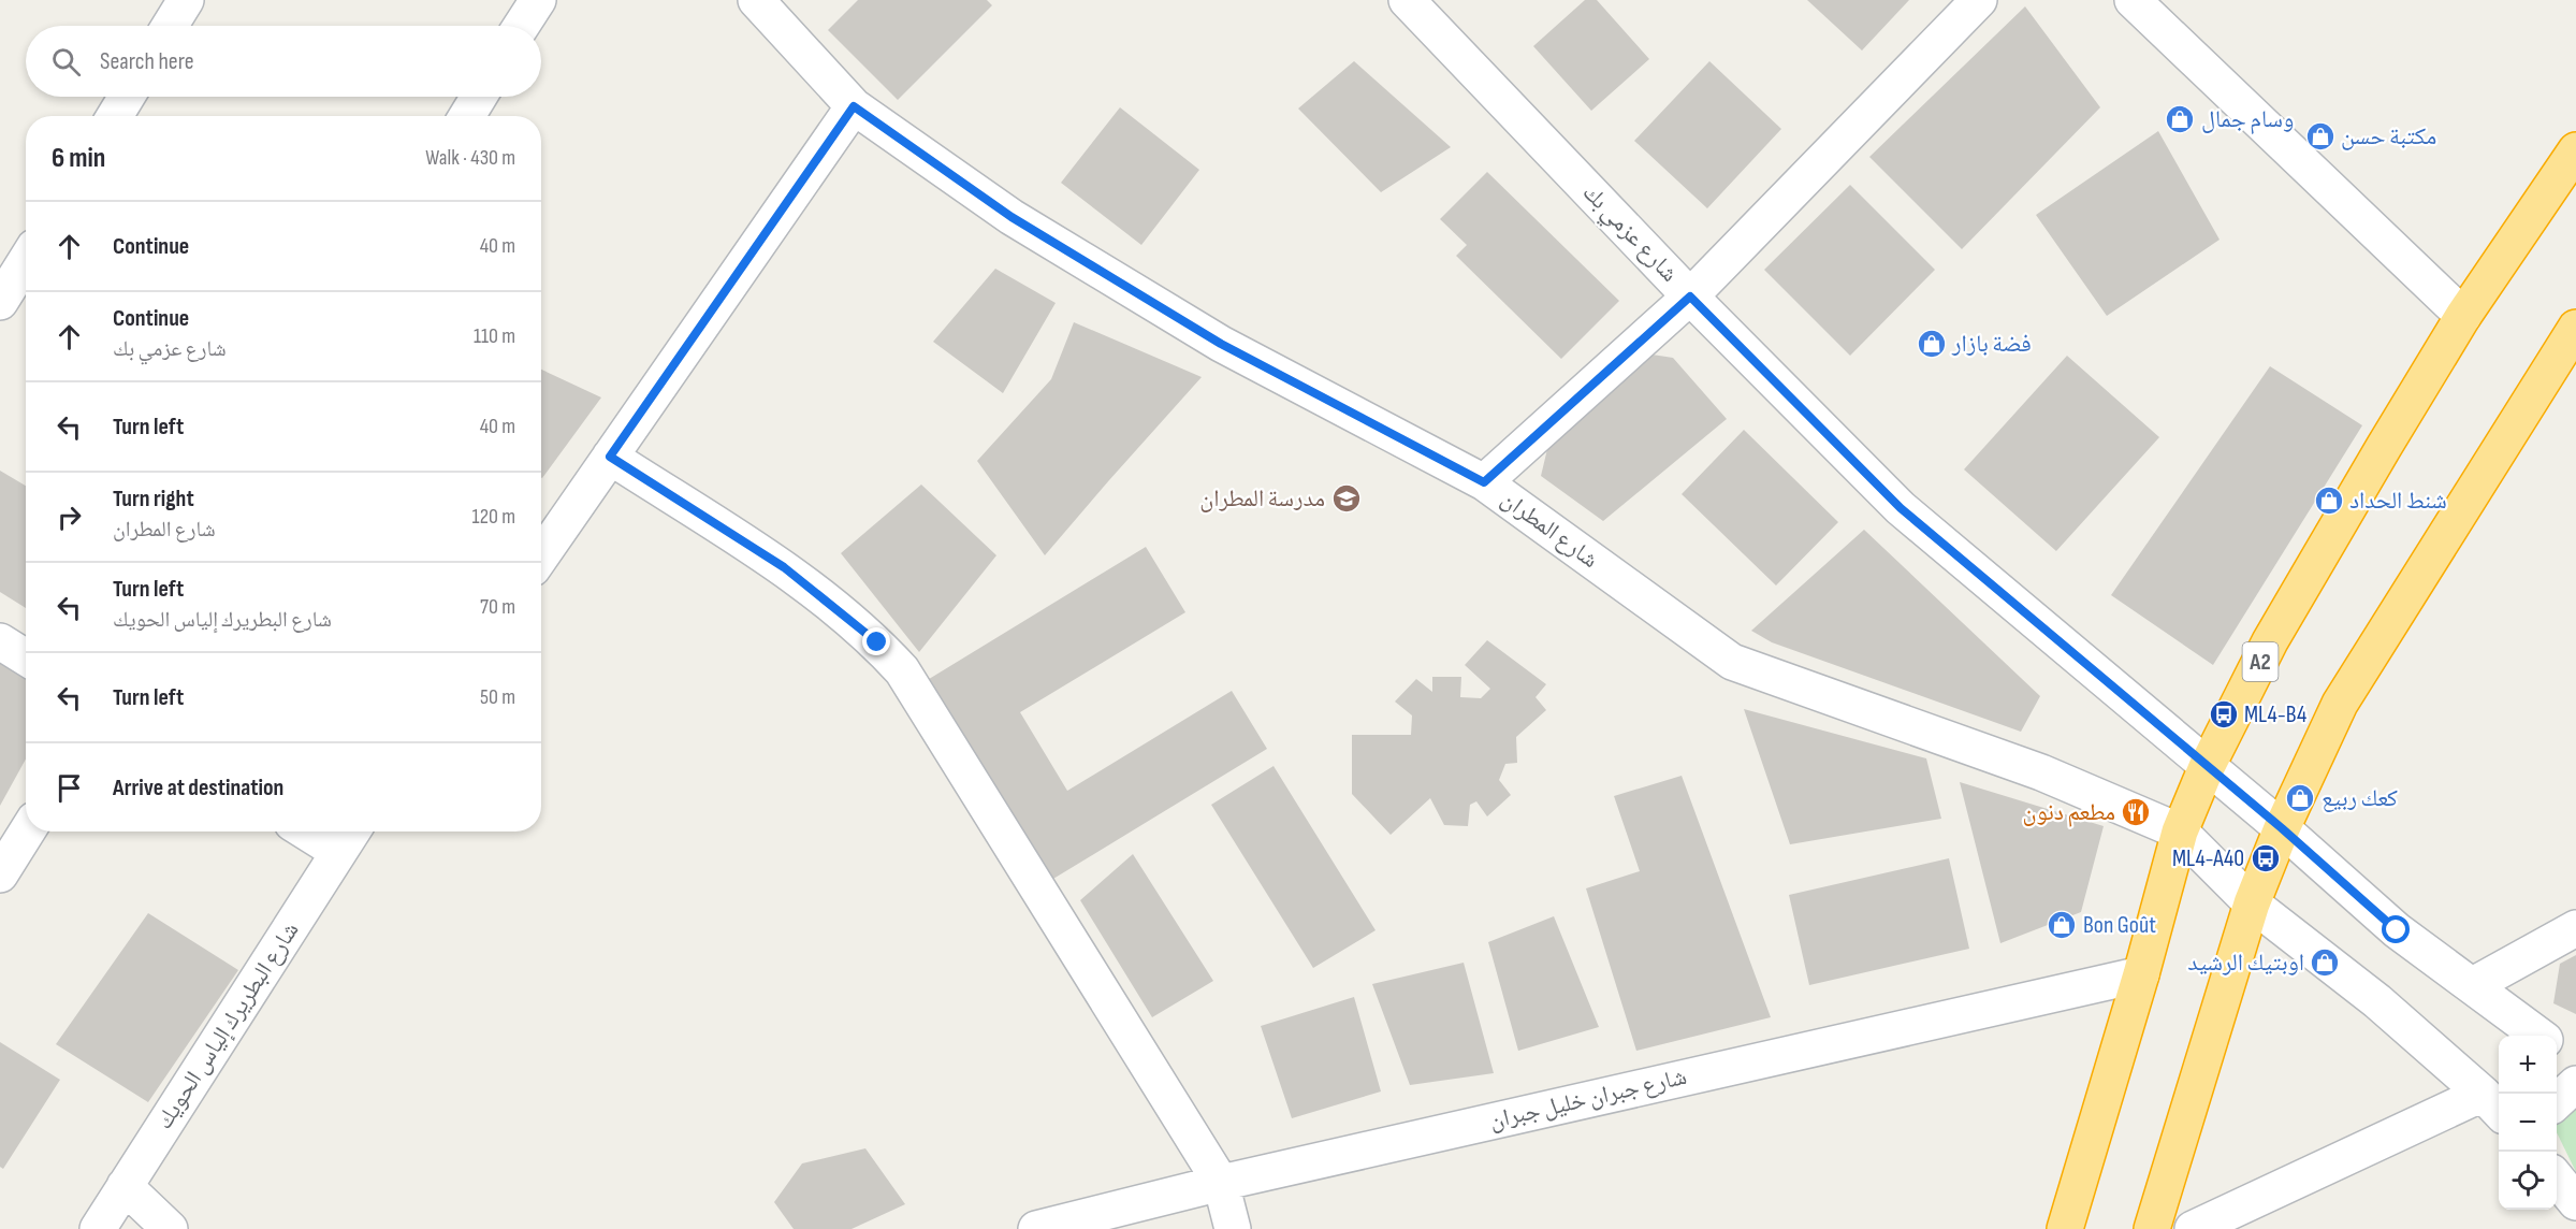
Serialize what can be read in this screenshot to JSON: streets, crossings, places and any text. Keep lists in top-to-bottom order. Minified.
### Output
{"streets":{"highway":["A2"],"street":["شارع عزمي بك","شارع المطران","شارع البطريرك إلياس الحويك","شارع جبران خليل جبران"]},"crossings":[["شارع عزمي بك","A2"],["شارع المطران","A2"],["A2","شارع جبران خليل جبران"]],"places":{"shop":["وسام جمال","مكتبة حسن","فضة بازار","شنط الحداد","كعك ربيع","Bon Goût","اوبتيك الرشيد"],"school or university":["مدرسة المطران"],"bus stop":["ML4-B4","ML4-A40"],"restaurant":["مطعم دنون"]},"page":{"search":"Search here","heading":["6 min","Walk · 430 m"],"list":[["Continue","40 m"],["Continue","شارع عزمي بك","110 m"],["Turn left","40 m"],["Turn right","شارع المطران","120 m"],["Turn left","شارع البطريرك إلياس الحويك","70 m"],["Turn left","50 m"],"Arrive at destination"],"map_buttons":["+","−"]}}
